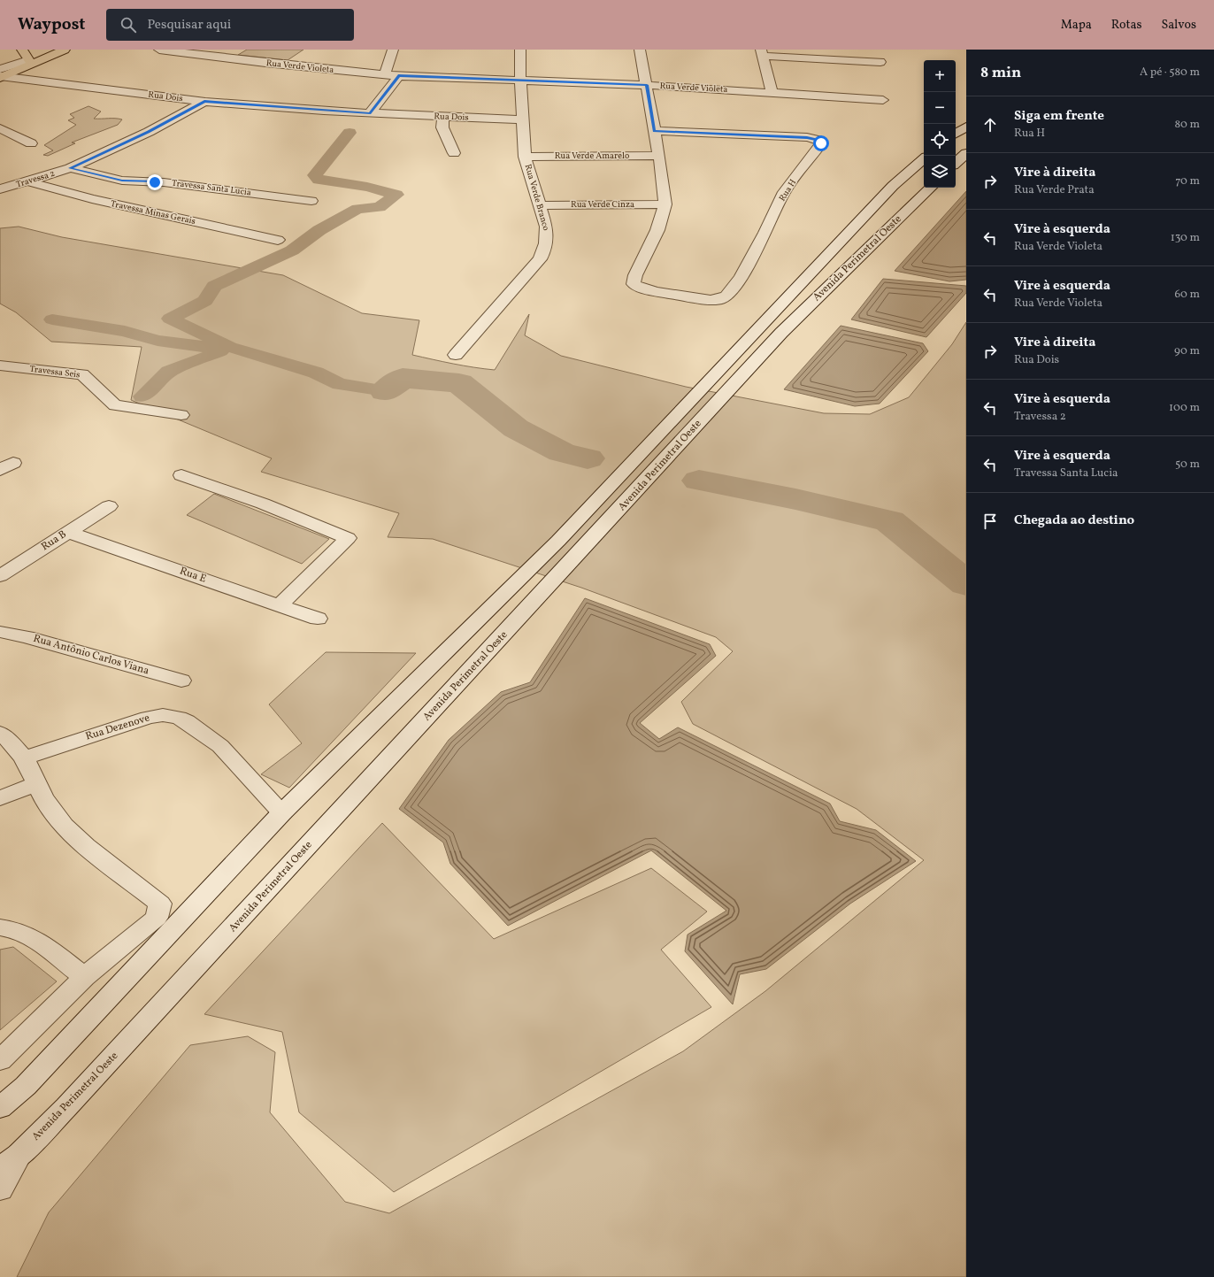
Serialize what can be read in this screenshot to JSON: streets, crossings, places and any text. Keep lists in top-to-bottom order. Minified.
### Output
{"streets":{"street":["Rua Verde Violeta","Rua Dois","Rua Verde Amarelo","Travessa 2","Travessa Santa Lucia","Rua H","Rua Verde Branco","Rua Verde Cinza","Travessa Minas Gerais","Avenida Perimetral Oeste","Travessa Seis","Rua B","Rua E","Rua Antônio Carlos Viana","Rua Dezenove"]},"crossings":[["Rua Verde Violeta","Rua Verde Branco"],["Rua Dois","Travessa 2"],["Rua Dois","Rua Verde Branco"],["Rua Verde Amarelo","Rua Verde Branco"],["Travessa 2","Travessa Santa Lucia"],["Travessa 2","Travessa Minas Gerais"],["Rua H","Rua Verde Cinza"],["Rua Verde Branco","Rua Verde Cinza"],["Avenida Perimetral Oeste","Rua Dezenove"],["Rua B","Rua E"]],"page":{"header":"Waypost","search":"Pesquisar aqui","nav":["Mapa","Rotas","Salvos"],"heading":["8 min","A pé · 580 m"],"map_buttons":["+","−"],"list":[["Siga em frente","Rua H","80 m"],["Vire à direita","Rua Verde Prata","70 m"],["Vire à esquerda","Rua Verde Violeta","130 m"],["Vire à esquerda","Rua Verde Violeta","60 m"],["Vire à direita","Rua Dois","90 m"],["Vire à esquerda","Travessa 2","100 m"],["Vire à esquerda","Travessa Santa Lucia","50 m"],"Chegada ao destino"]}}
